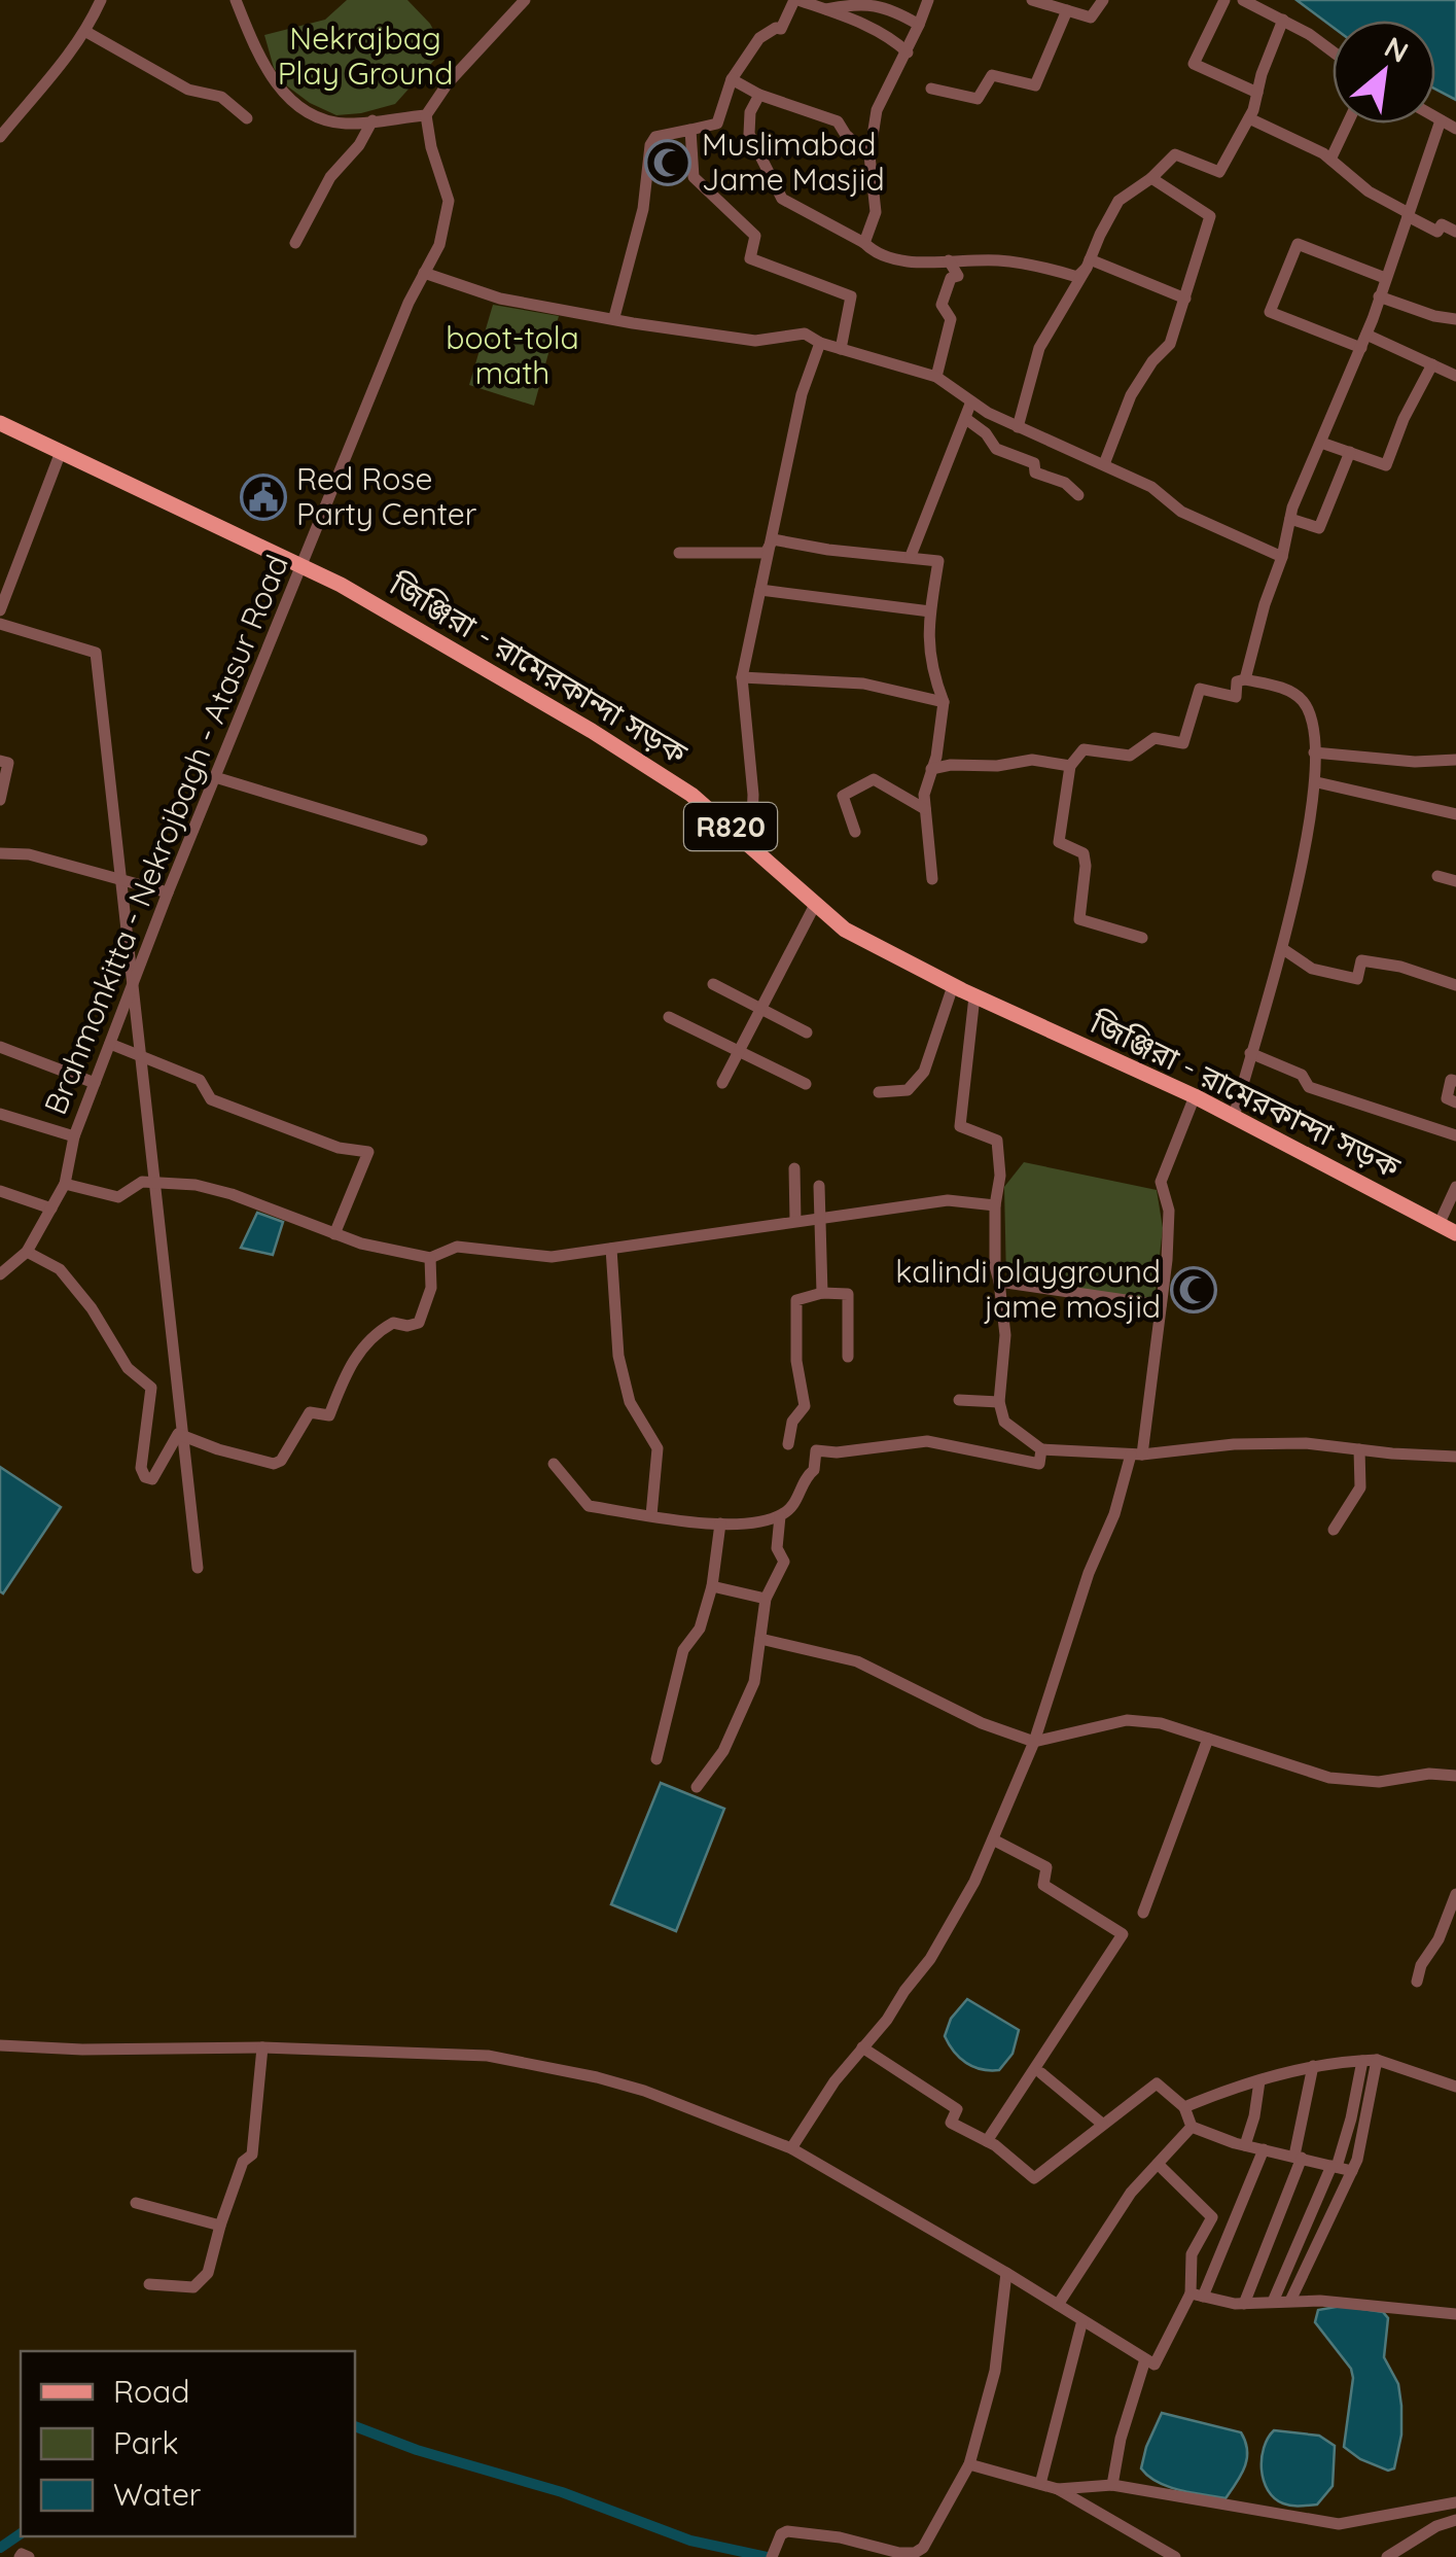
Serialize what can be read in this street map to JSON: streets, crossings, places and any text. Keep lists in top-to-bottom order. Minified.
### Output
{"streets":{"main road":["জিঞ্জিরা - রামেরকান্দা সড়ক","R820"],"street":["Brahmonkitta - Nekrojbagh - Atasur Road"]},"crossings":[["জিঞ্জিরা - রামেরকান্দা সড়ক","Brahmonkitta - Nekrojbagh - Atasur Road"]],"parks":["Nekrajbag Play Ground","boot-tola math"],"places":{"mosque":["Muslimabad Jame Masjid","kalindi playground jame mosjid"],"public building":["Red Rose Party Center"]},"legend":["Road","Park","Water"],"north":"top right"}
